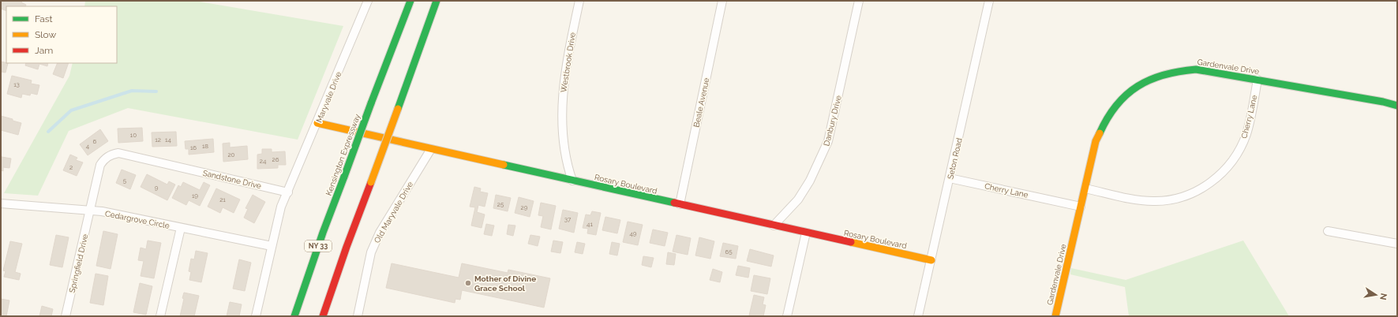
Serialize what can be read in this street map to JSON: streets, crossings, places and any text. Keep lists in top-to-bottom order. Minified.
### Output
{"streets":{"main road":["Gardenvale Drive","Kensington Expressway","Rosary Boulevard","NY 33"],"street":["Westbrook Drive","Maryvale Drive","Beale Avenue","Cherry Lane","Danbury Drive","Seton Road","Sandstone Drive","Old Maryvale Drive","Cedargrove Circle","Springfield Drive"]},"crossings":[["Westbrook Drive","Rosary Boulevard"],["Gardenvale Drive","Cherry Lane"],["Maryvale Drive","Sandstone Drive"],["Maryvale Drive","Rosary Boulevard"],["Beale Avenue","Rosary Boulevard"],["Cherry Lane","Seton Road"],["Danbury Drive","Rosary Boulevard"],["Seton Road","Rosary Boulevard"],["Sandstone Drive","Cedargrove Circle"],["Sandstone Drive","Springfield Drive"],["Rosary Boulevard","Old Maryvale Drive"],["Cedargrove Circle","Springfield Drive"]],"places":["Mother of Divine Grace School"],"house_numbers":["13","10","12","14","6","4","18","16","20","26","24","2","5","9","19","21","25","29","37","41","49","65"],"legend":["Fast","Slow","Jam"],"north":"right"}
